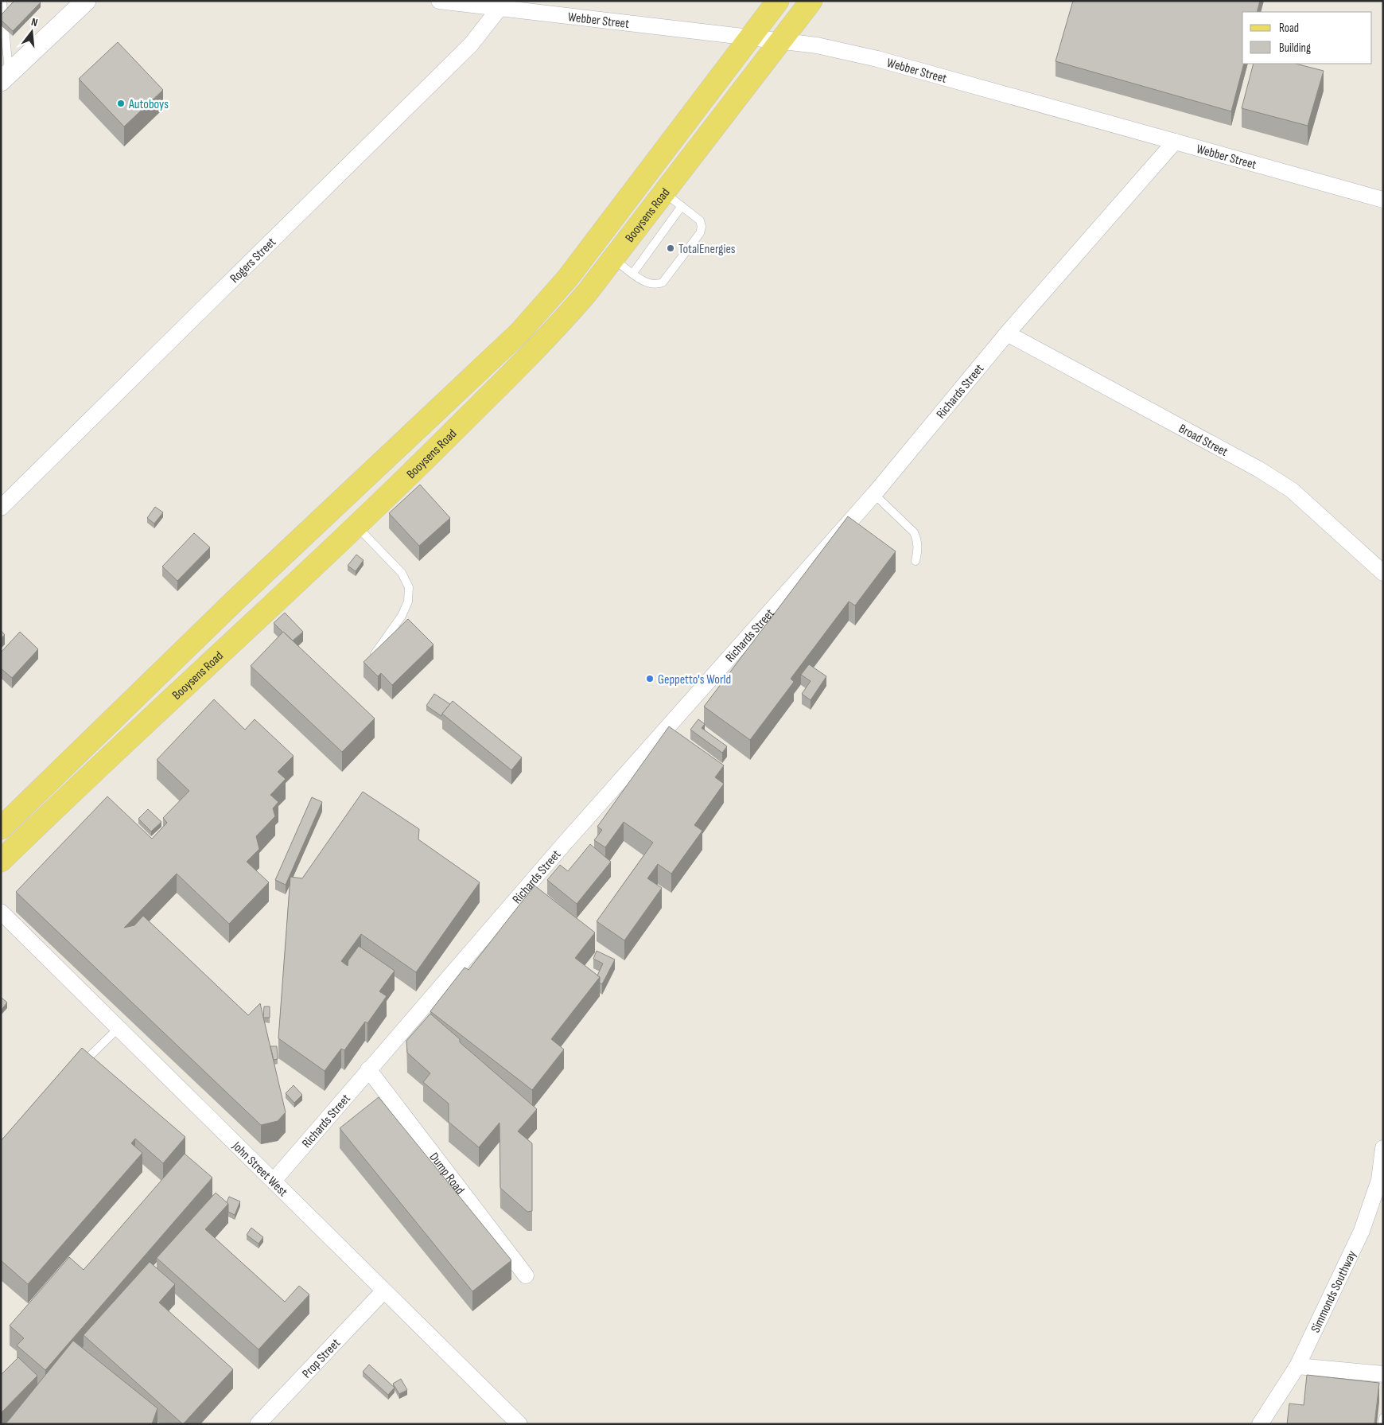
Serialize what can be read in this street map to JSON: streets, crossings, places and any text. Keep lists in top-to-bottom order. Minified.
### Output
{"streets":{"main road":["Booysens Road"],"street":["Webber Street","Rogers Street","Richards Street","Broad Street","John Street West","Dump Road","Simmonds Southway","Prop Street"]},"crossings":[["Webber Street","Booysens Road"],["Webber Street","Rogers Street"],["Webber Street","Richards Street"],["Richards Street","Broad Street"],["Richards Street","John Street West"],["Richards Street","Dump Road"],["John Street West","Prop Street"]],"places":["Autoboys","TotalEnergies","Geppetto's World"],"legend":["Road","Building"],"north":"top"}
